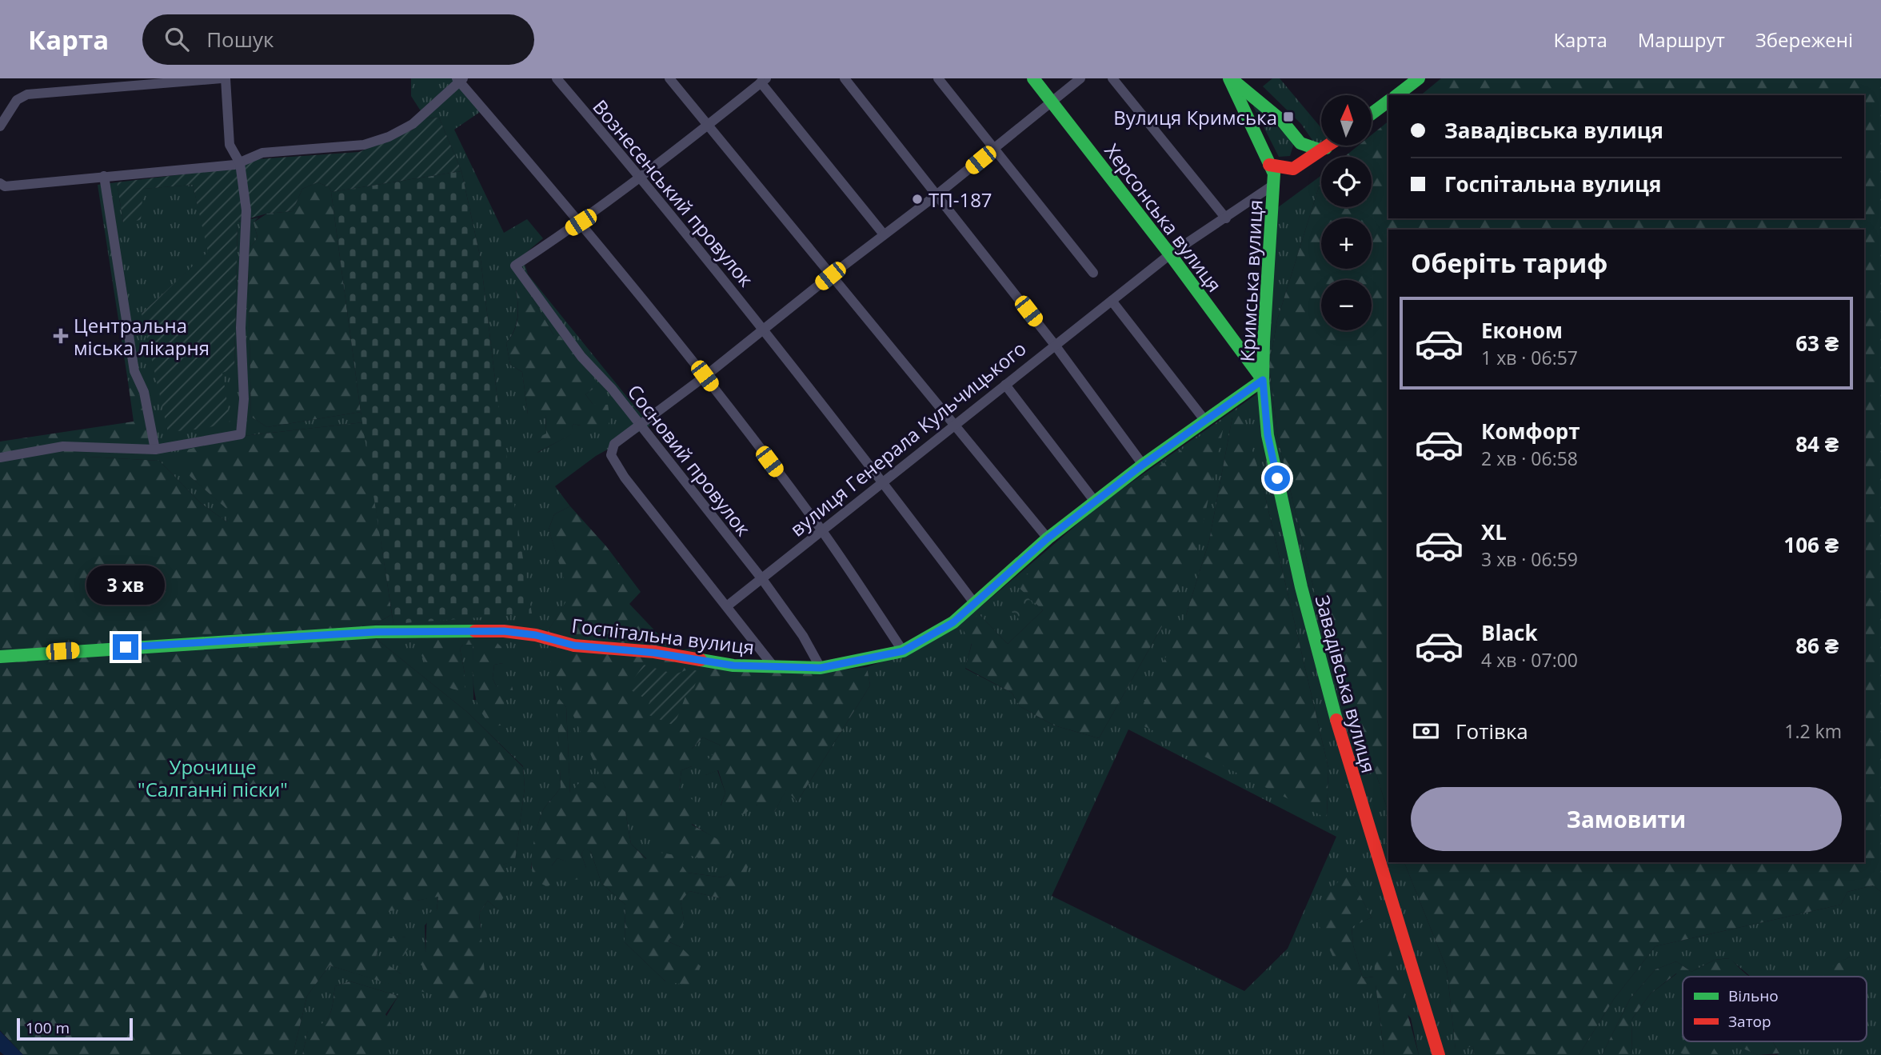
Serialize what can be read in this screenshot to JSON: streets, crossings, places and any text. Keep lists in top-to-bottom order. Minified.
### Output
{"streets":{"street":["Вознесенський провулок","Херсонська вулиця","Кримська вулиця","вулиця Генерала Кульчицького","Сосновий провулок","Госпітальна вулиця","Завадівська вулиця"]},"crossings":[["Вознесенський провулок","вулиця Генерала Кульчицького"],["Вознесенський провулок","Госпітальна вулиця"],["Херсонська вулиця","Кримська вулиця"],["Херсонська вулиця","вулиця Генерала Кульчицького"],["Херсонська вулиця","Госпітальна вулиця"],["Херсонська вулиця","Завадівська вулиця"],["Кримська вулиця","вулиця Генерала Кульчицького"],["Кримська вулиця","Госпітальна вулиця"],["Кримська вулиця","Завадівська вулиця"],["вулиця Генерала Кульчицького","Сосновий провулок"],["Сосновий провулок","Госпітальна вулиця"],["Госпітальна вулиця","Завадівська вулиця"]],"parks":["Урочище \"Салганні піски\""],"places":{"transit":["Вулиця Кримська"],"other":["ТП-187"],"health":["Центральна міська лікарня"]},"legend":["Вільно","Затор"],"scale_bar":"100 m","north":"top","page":{"header":"Карта","search":"Пошук","nav":["Карта","Маршрут","Збережені"],"map_buttons":["+","−"],"banner":["Завадівська вулиця","Госпітальна вулиця"],"heading":"Оберіть тариф","list":[{"name":"Економ","note":"1 хв · 06:57","value":"63 ₴"},{"name":"Комфорт","note":"2 хв · 06:58","value":"84 ₴"},{"name":"XL","note":"3 хв · 06:59","value":"106 ₴"},{"name":"Black","note":"4 хв · 07:00","value":"86 ₴"}],"bubble":"3 хв","pay":["Готівка","1.2 km"],"buttons":"Замовити","scale":"100 m"}}
